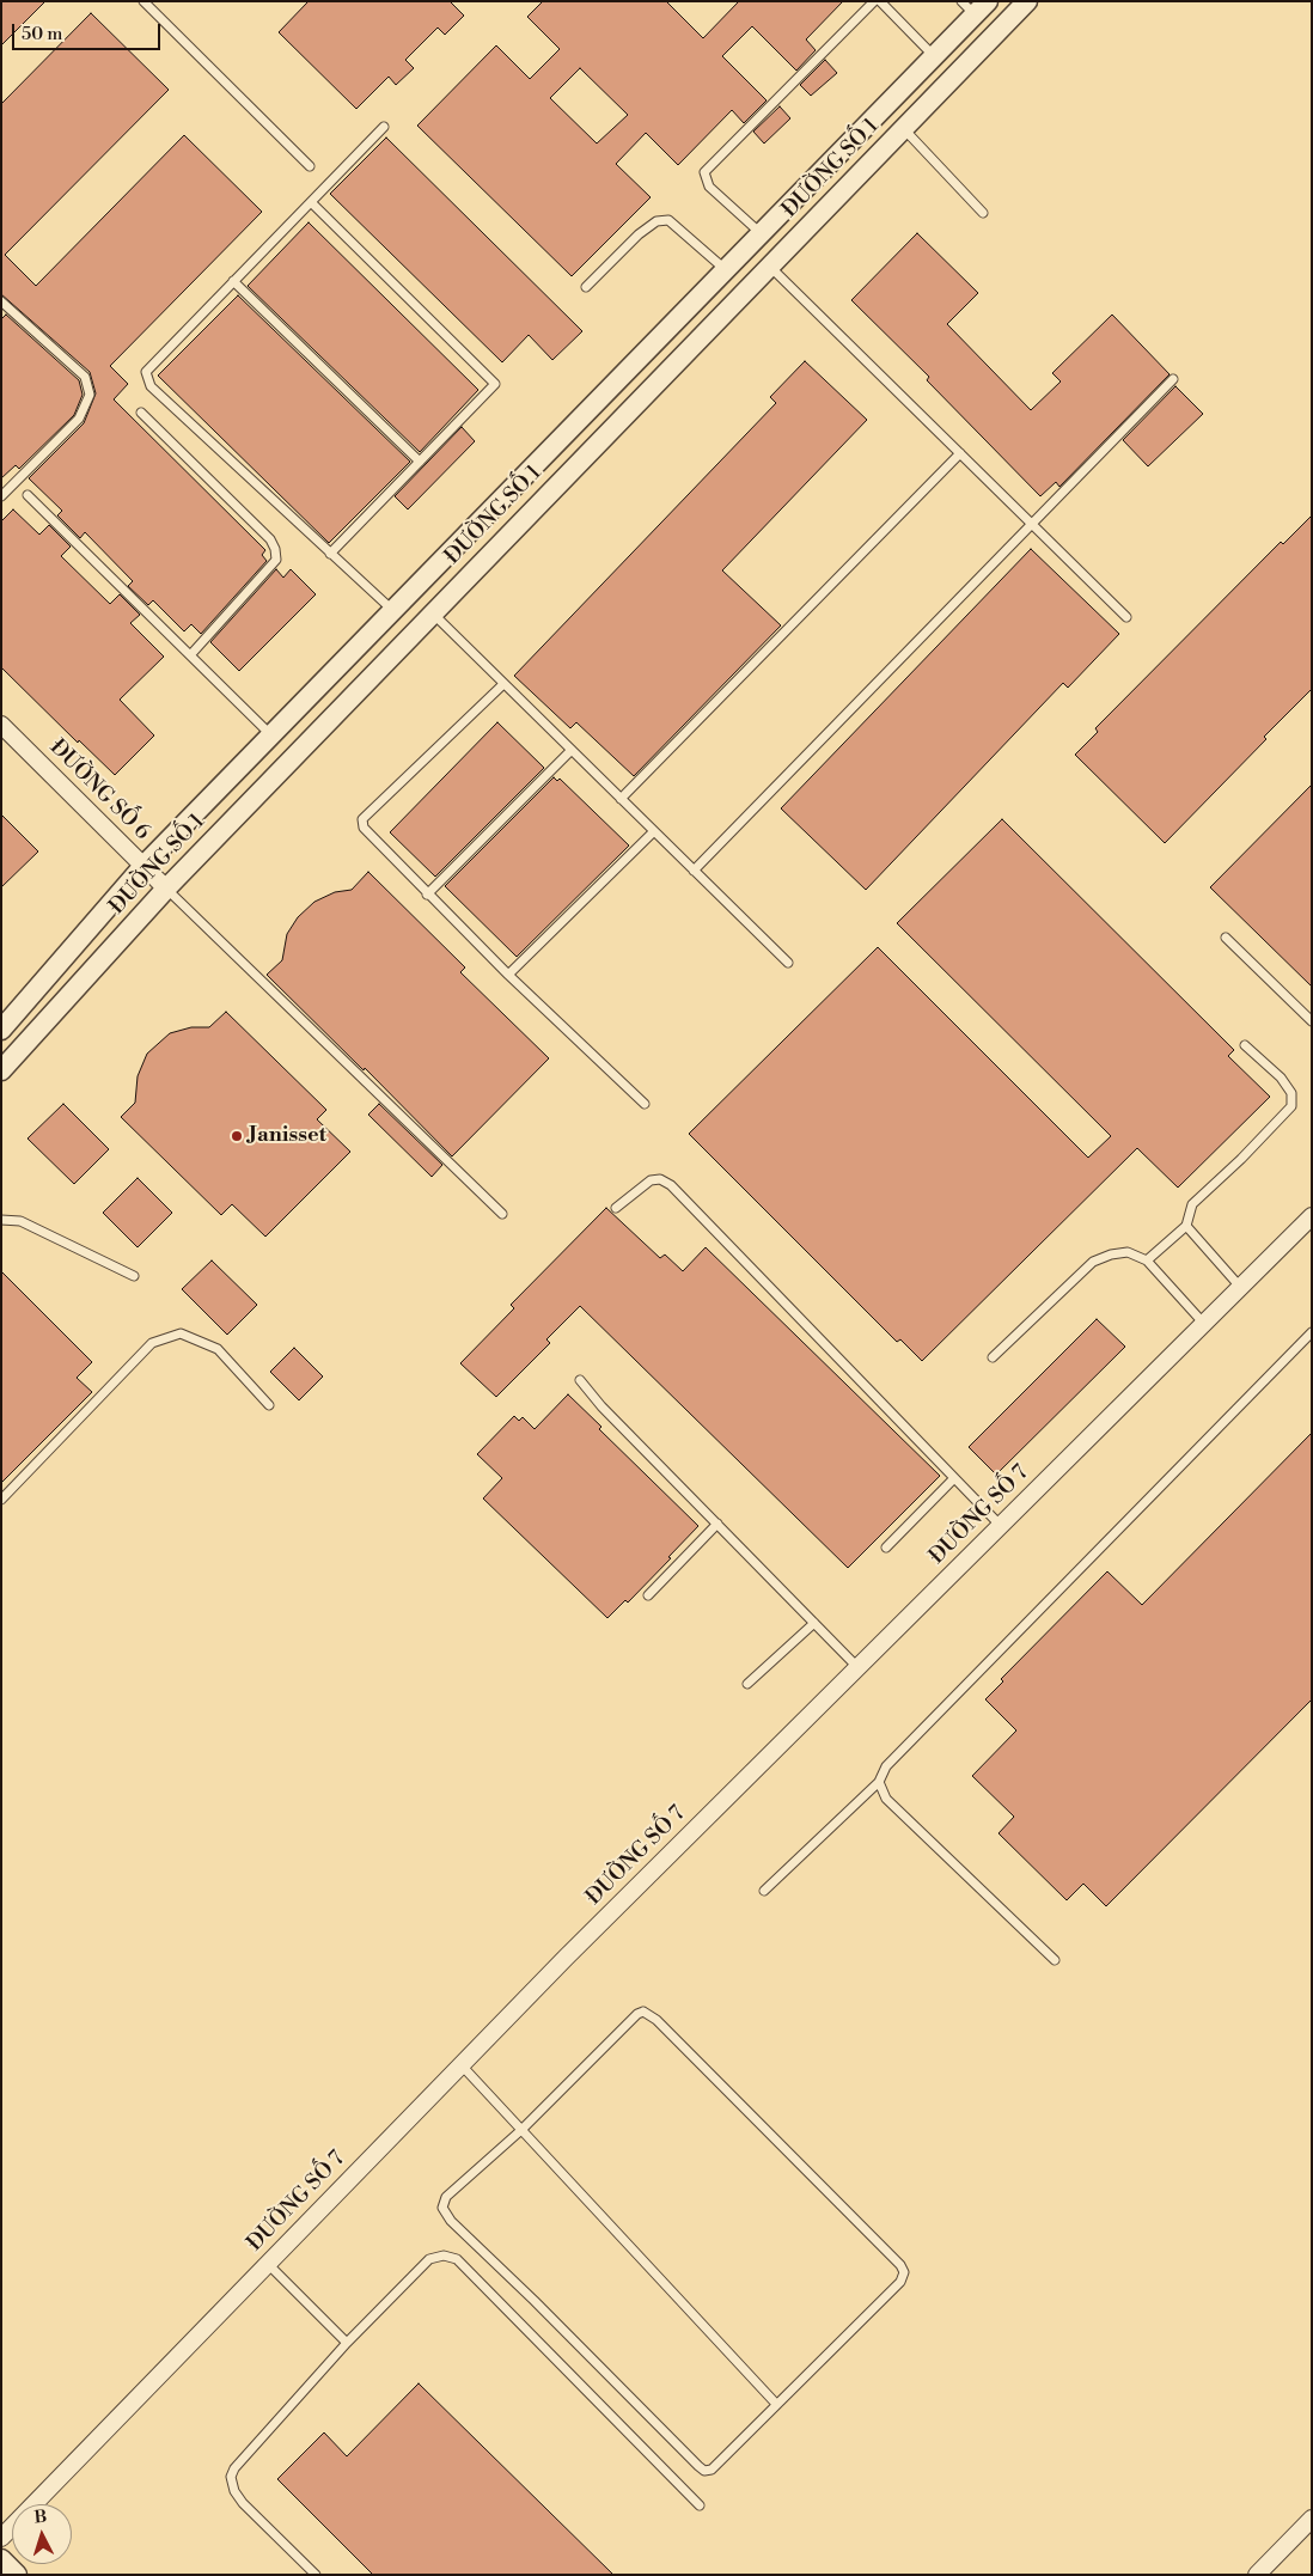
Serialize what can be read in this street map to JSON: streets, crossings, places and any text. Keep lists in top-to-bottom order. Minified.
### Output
{"streets":{"street":["ĐƯỜNG SỐ 1","ĐƯỜNG SỐ 6","ĐƯỜNG SỐ 7"]},"crossings":[["ĐƯỜNG SỐ 1","ĐƯỜNG SỐ 6"]],"places":["Janisset"],"scale_bar":"50 m","north":"top"}
